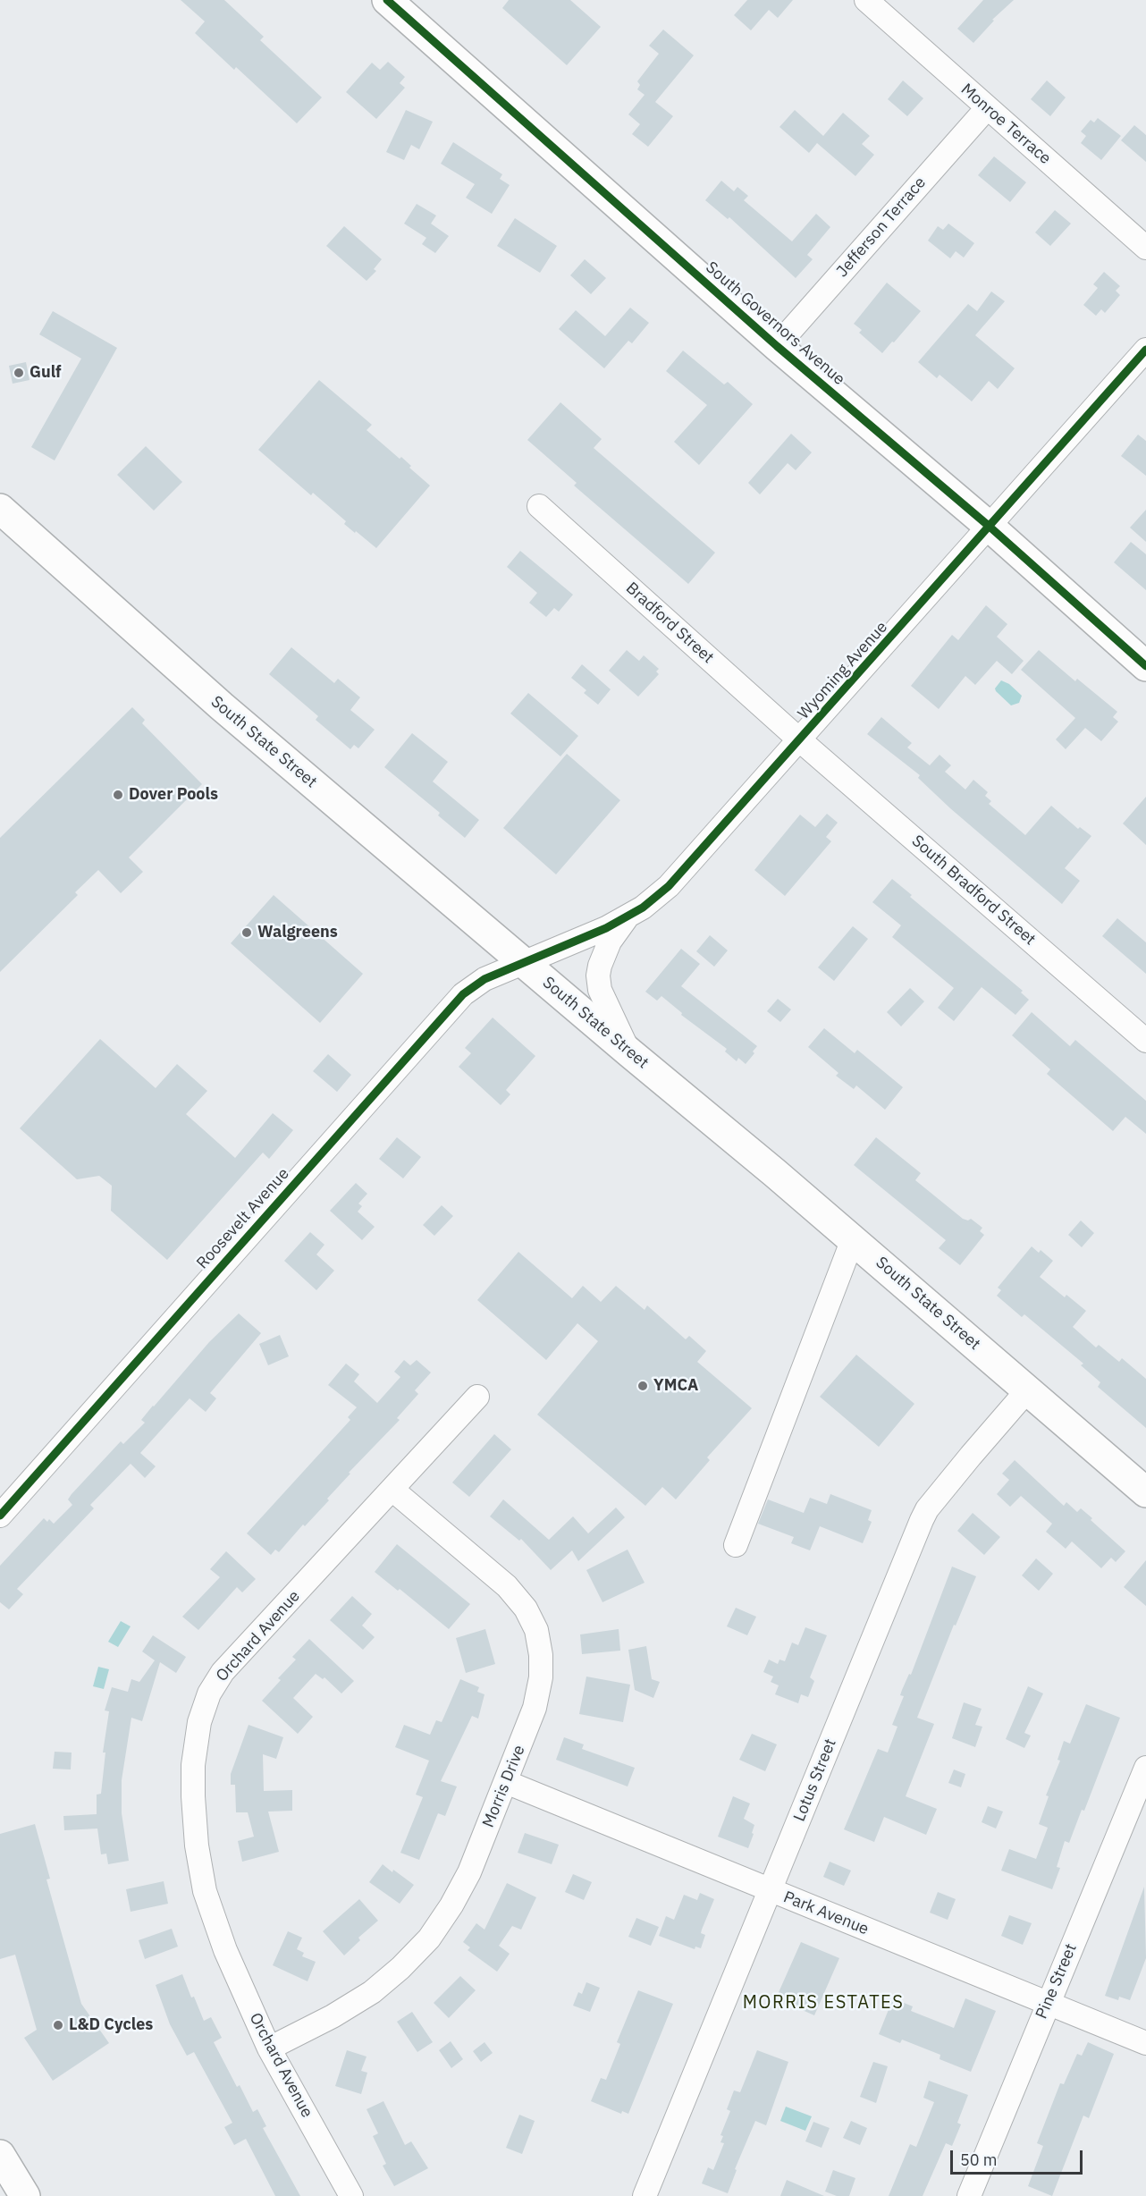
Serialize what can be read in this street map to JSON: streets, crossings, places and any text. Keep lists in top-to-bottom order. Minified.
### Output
{"streets":{"main road":["South Governors Avenue","South State Street"],"street":["Monroe Terrace","Jefferson Terrace","Bradford Street","Wyoming Avenue","South Bradford Street","Roosevelt Avenue","Orchard Avenue","Lotus Street","Morris Drive","Park Avenue","Pine Street"]},"crossings":[["Monroe Terrace","Jefferson Terrace"],["Jefferson Terrace","South Governors Avenue"],["South Governors Avenue","Wyoming Avenue"],["Bradford Street","Wyoming Avenue"],["Bradford Street","South Bradford Street"],["Wyoming Avenue","South State Street"],["Wyoming Avenue","South Bradford Street"],["Wyoming Avenue","Roosevelt Avenue"],["South State Street","Roosevelt Avenue"],["South State Street","Lotus Street"],["Orchard Avenue","Morris Drive"],["Lotus Street","Park Avenue"],["Morris Drive","Park Avenue"],["Park Avenue","Pine Street"]],"districts":["MORRIS ESTATES"],"places":["Gulf","Dover Pools","Walgreens","YMCA","L&D Cycles"],"scale_bar":"50 m"}
